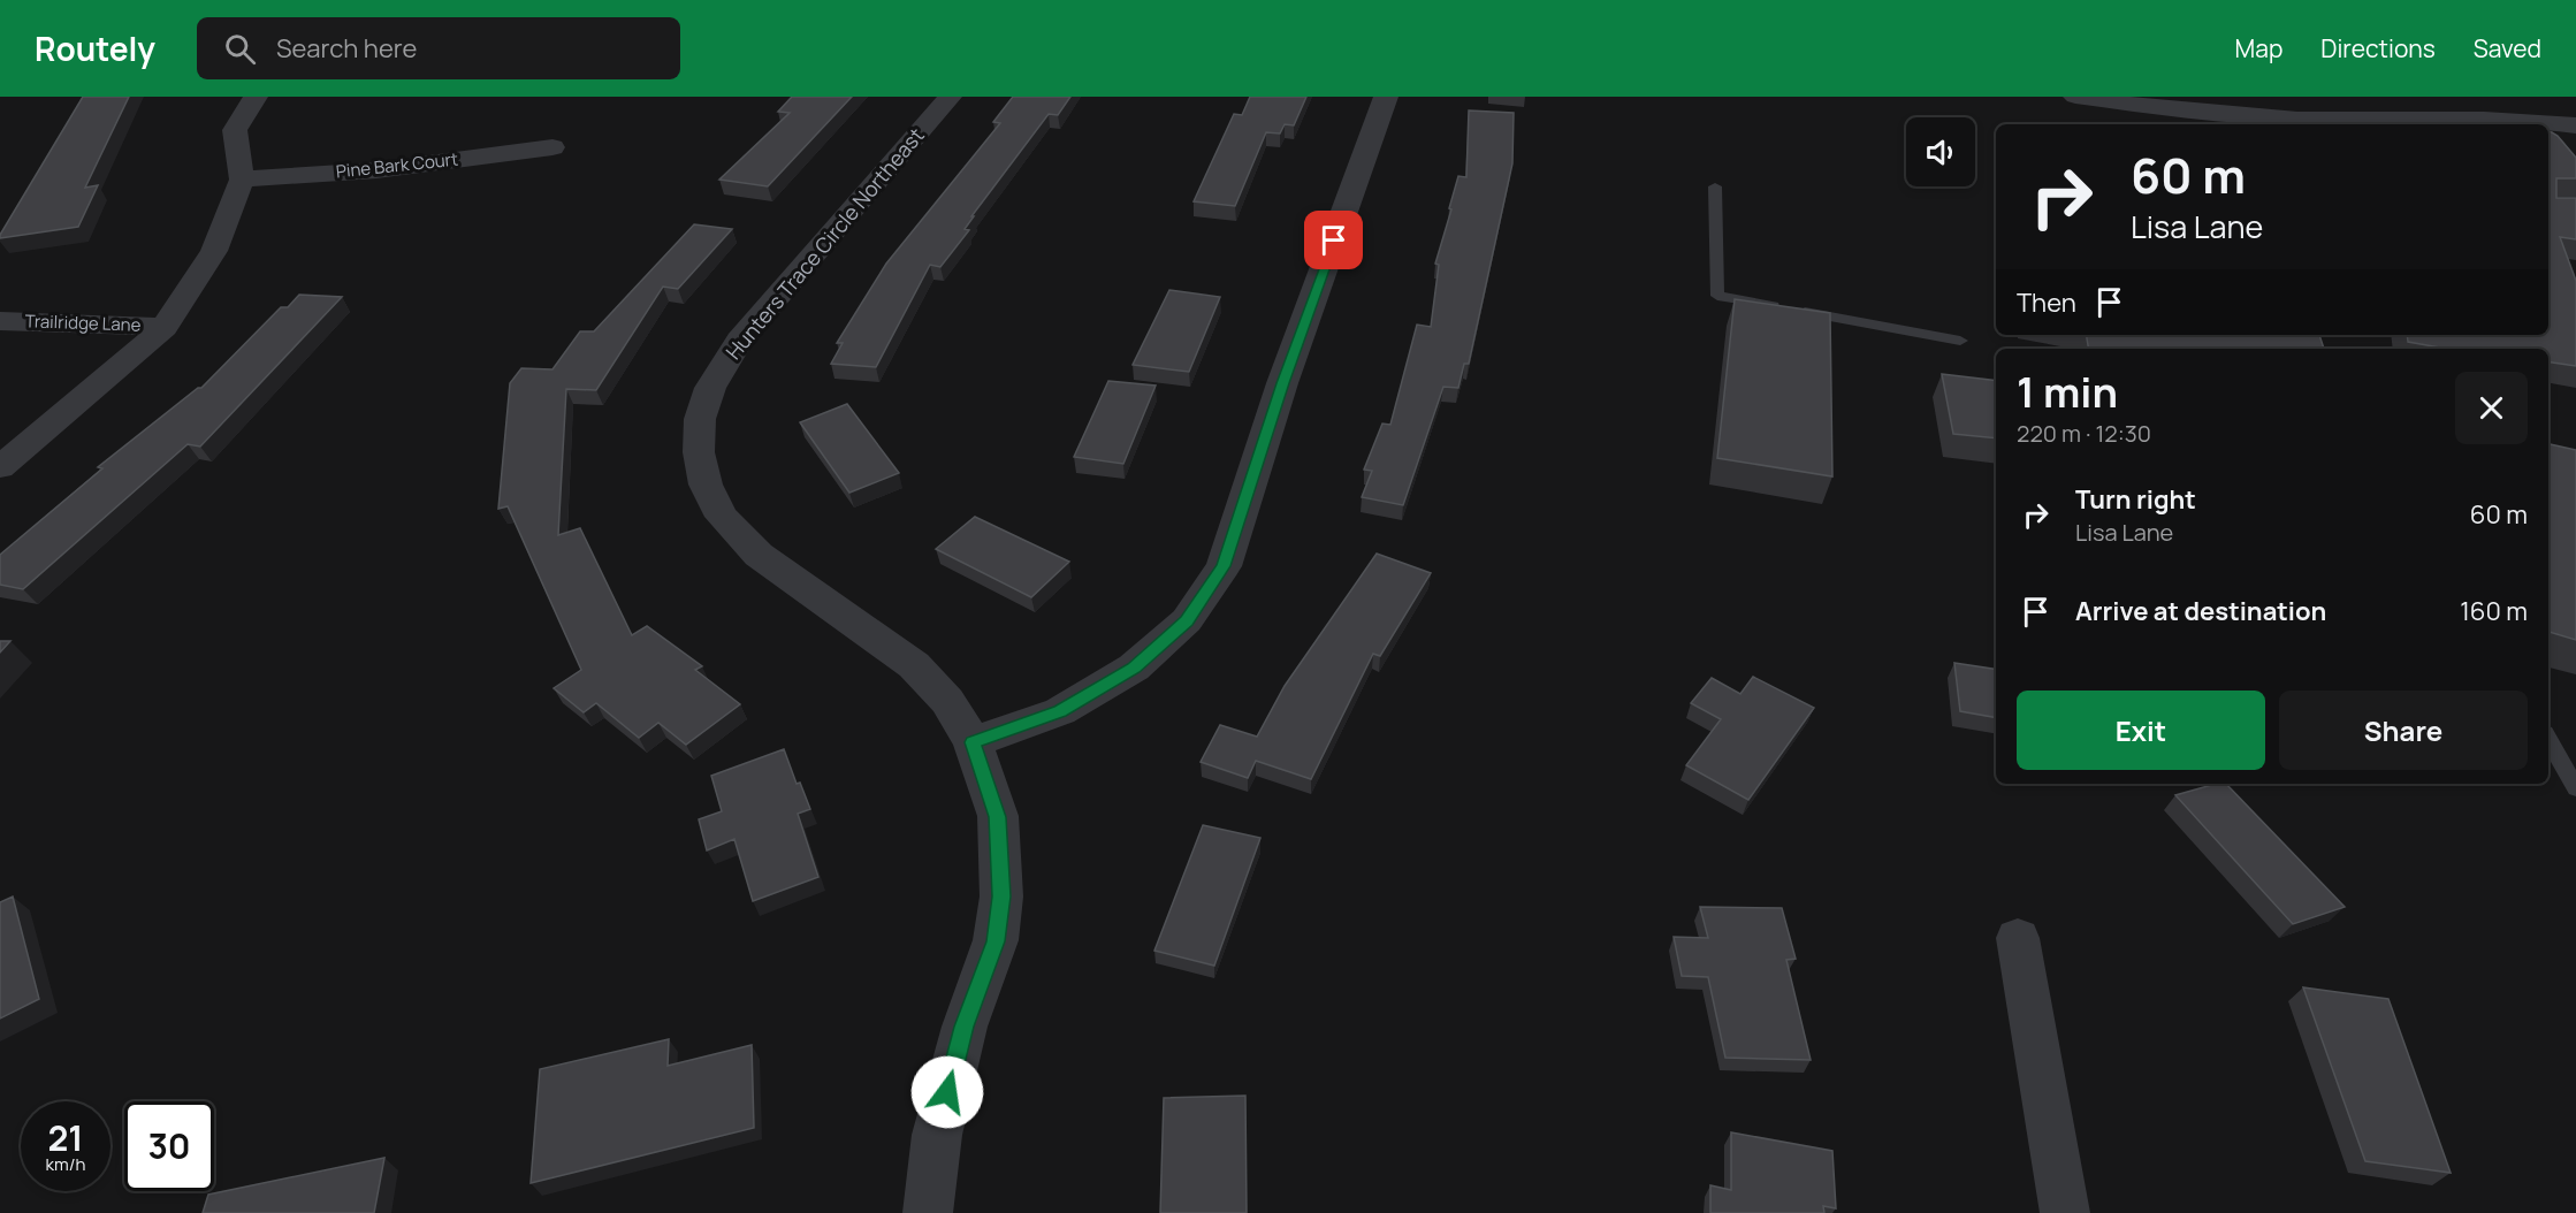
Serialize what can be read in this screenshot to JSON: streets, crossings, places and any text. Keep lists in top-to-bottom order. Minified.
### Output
{"streets":{"street":["Pine Bark Court","Hunters Trace Circle Northeast","Trailridge Lane"]},"page":{"header":"Routely","search":"Search here","nav":["Map","Directions","Saved"],"turn":["60 m","Lisa Lane"],"then":"Then","heading":["1 min","220 m · 12:30"],"list":[{"name":"Turn right","note":"Lisa Lane","value":"60 m"},{"name":"Arrive at destination","value":"160 m"}],"buttons":["Exit","Share"],"speed":"21 km/h","limit":"30"}}
